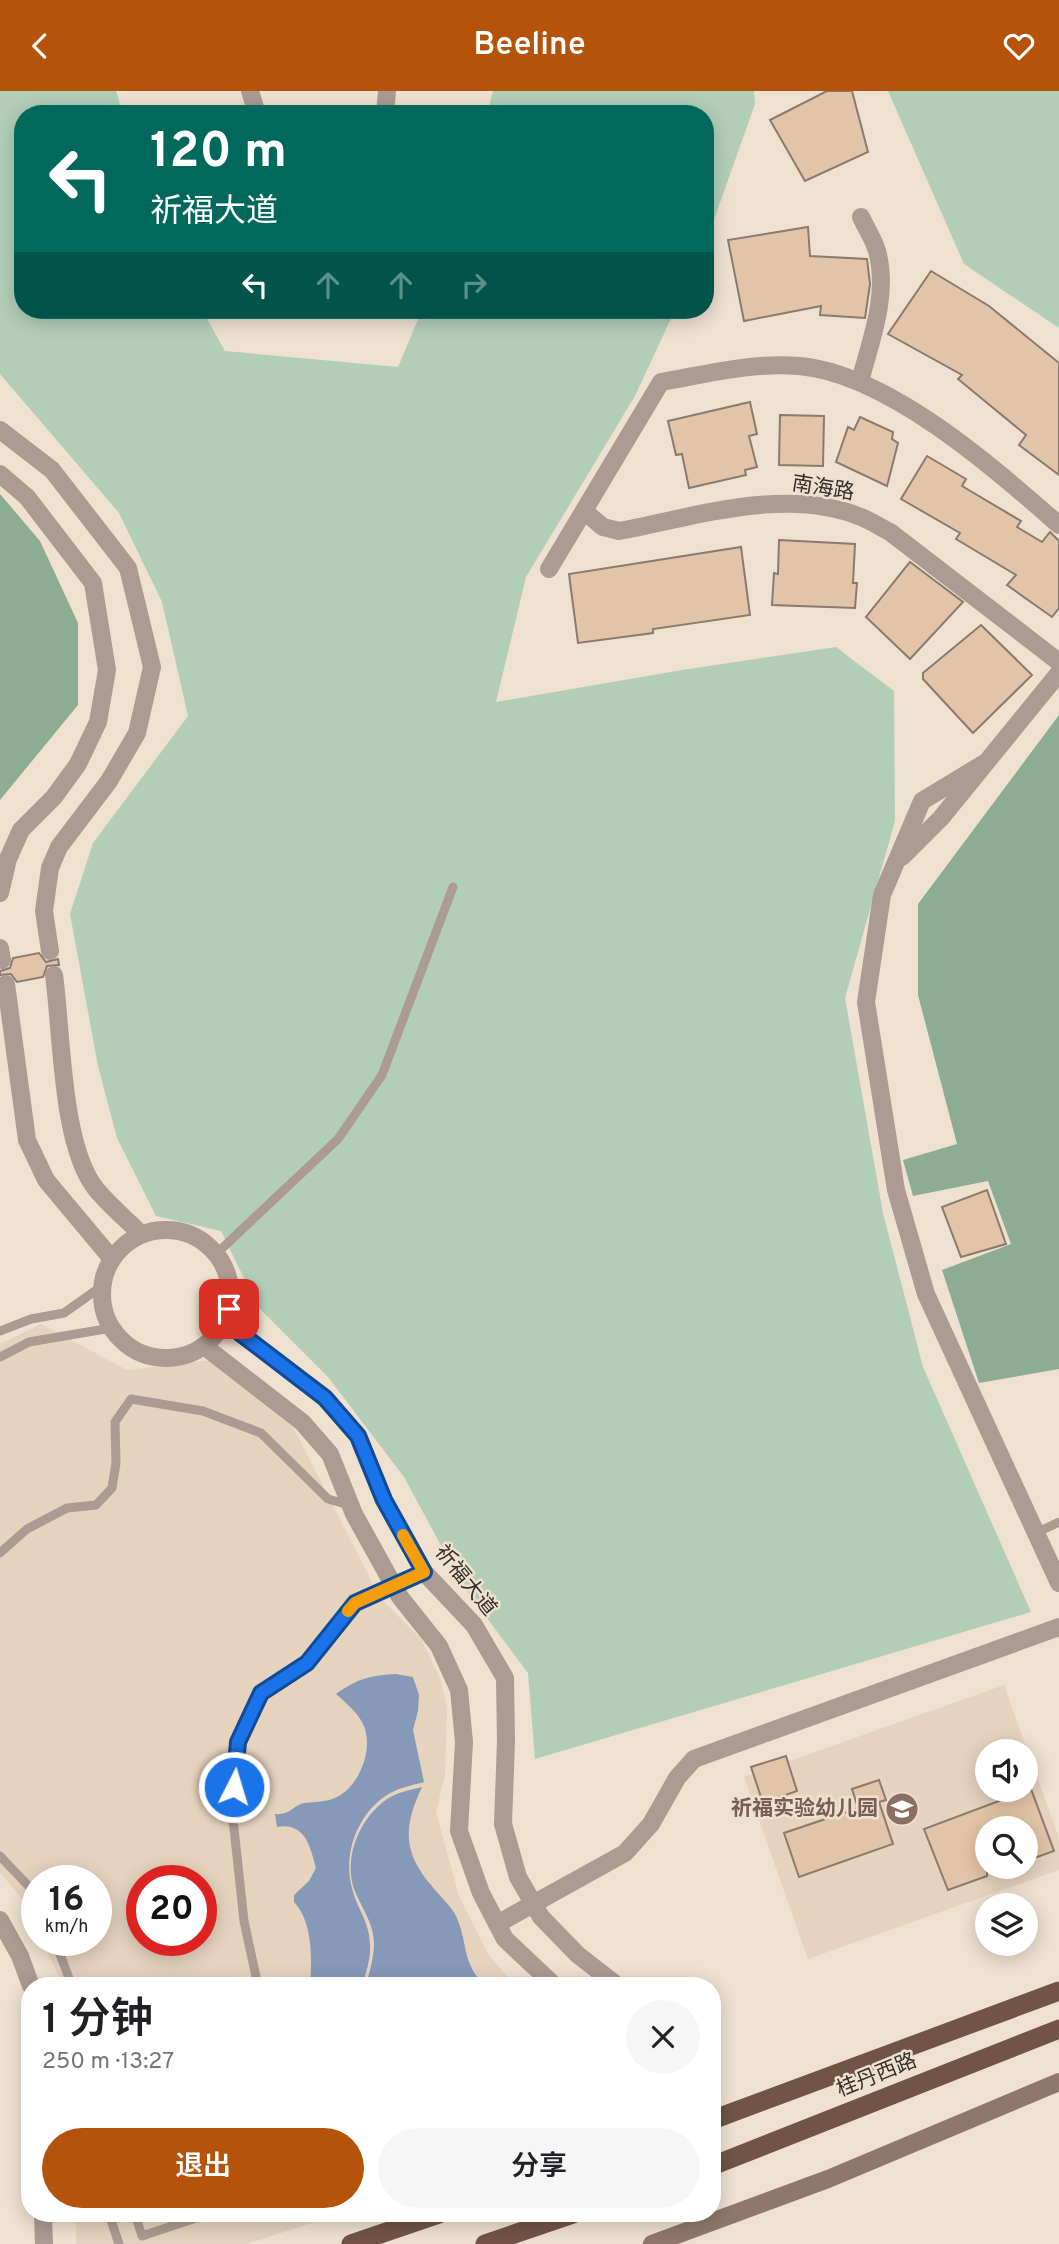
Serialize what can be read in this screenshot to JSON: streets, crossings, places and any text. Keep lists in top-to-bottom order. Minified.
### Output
{"streets":{"highway":["桂丹西路"],"street":["南海路","祈福大道"]},"places":{"school or university":["祈福实验幼儿园"]},"page":{"header":"Beeline","turn":["120 m","祈福大道"],"speed":"16 km/h","limit":"20","heading":["1 分钟","250 m · 13:27"],"buttons":["退出","分享"]}}
